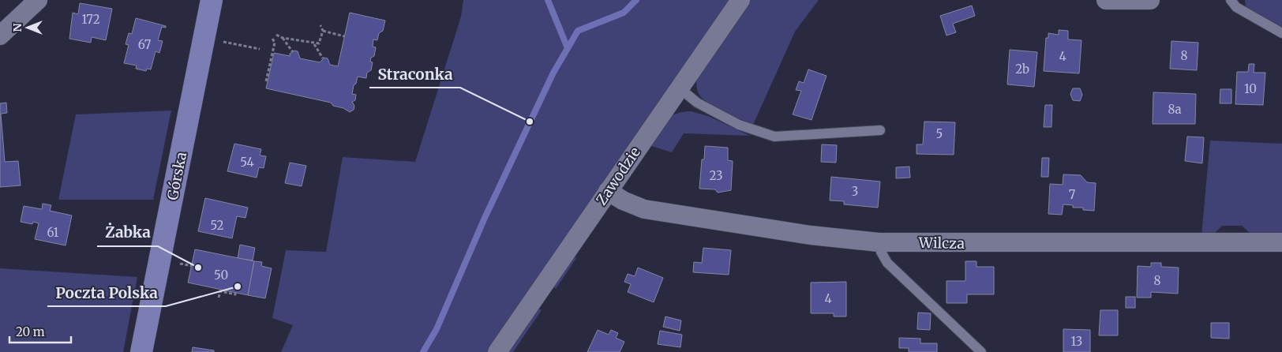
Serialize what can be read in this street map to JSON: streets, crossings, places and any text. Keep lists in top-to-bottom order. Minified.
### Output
{"streets":{"street":["Górska","Zawodzie","Wilcza"]},"crossings":[["Zawodzie","Wilcza"]],"places":["Straconka","Żabka","Poczta Polska"],"house_numbers":["172","67","8","4","2b","10","8a","5","54","23","3","7","52","61","50","8","4","13"],"scale_bar":"20 m","north":"left"}
